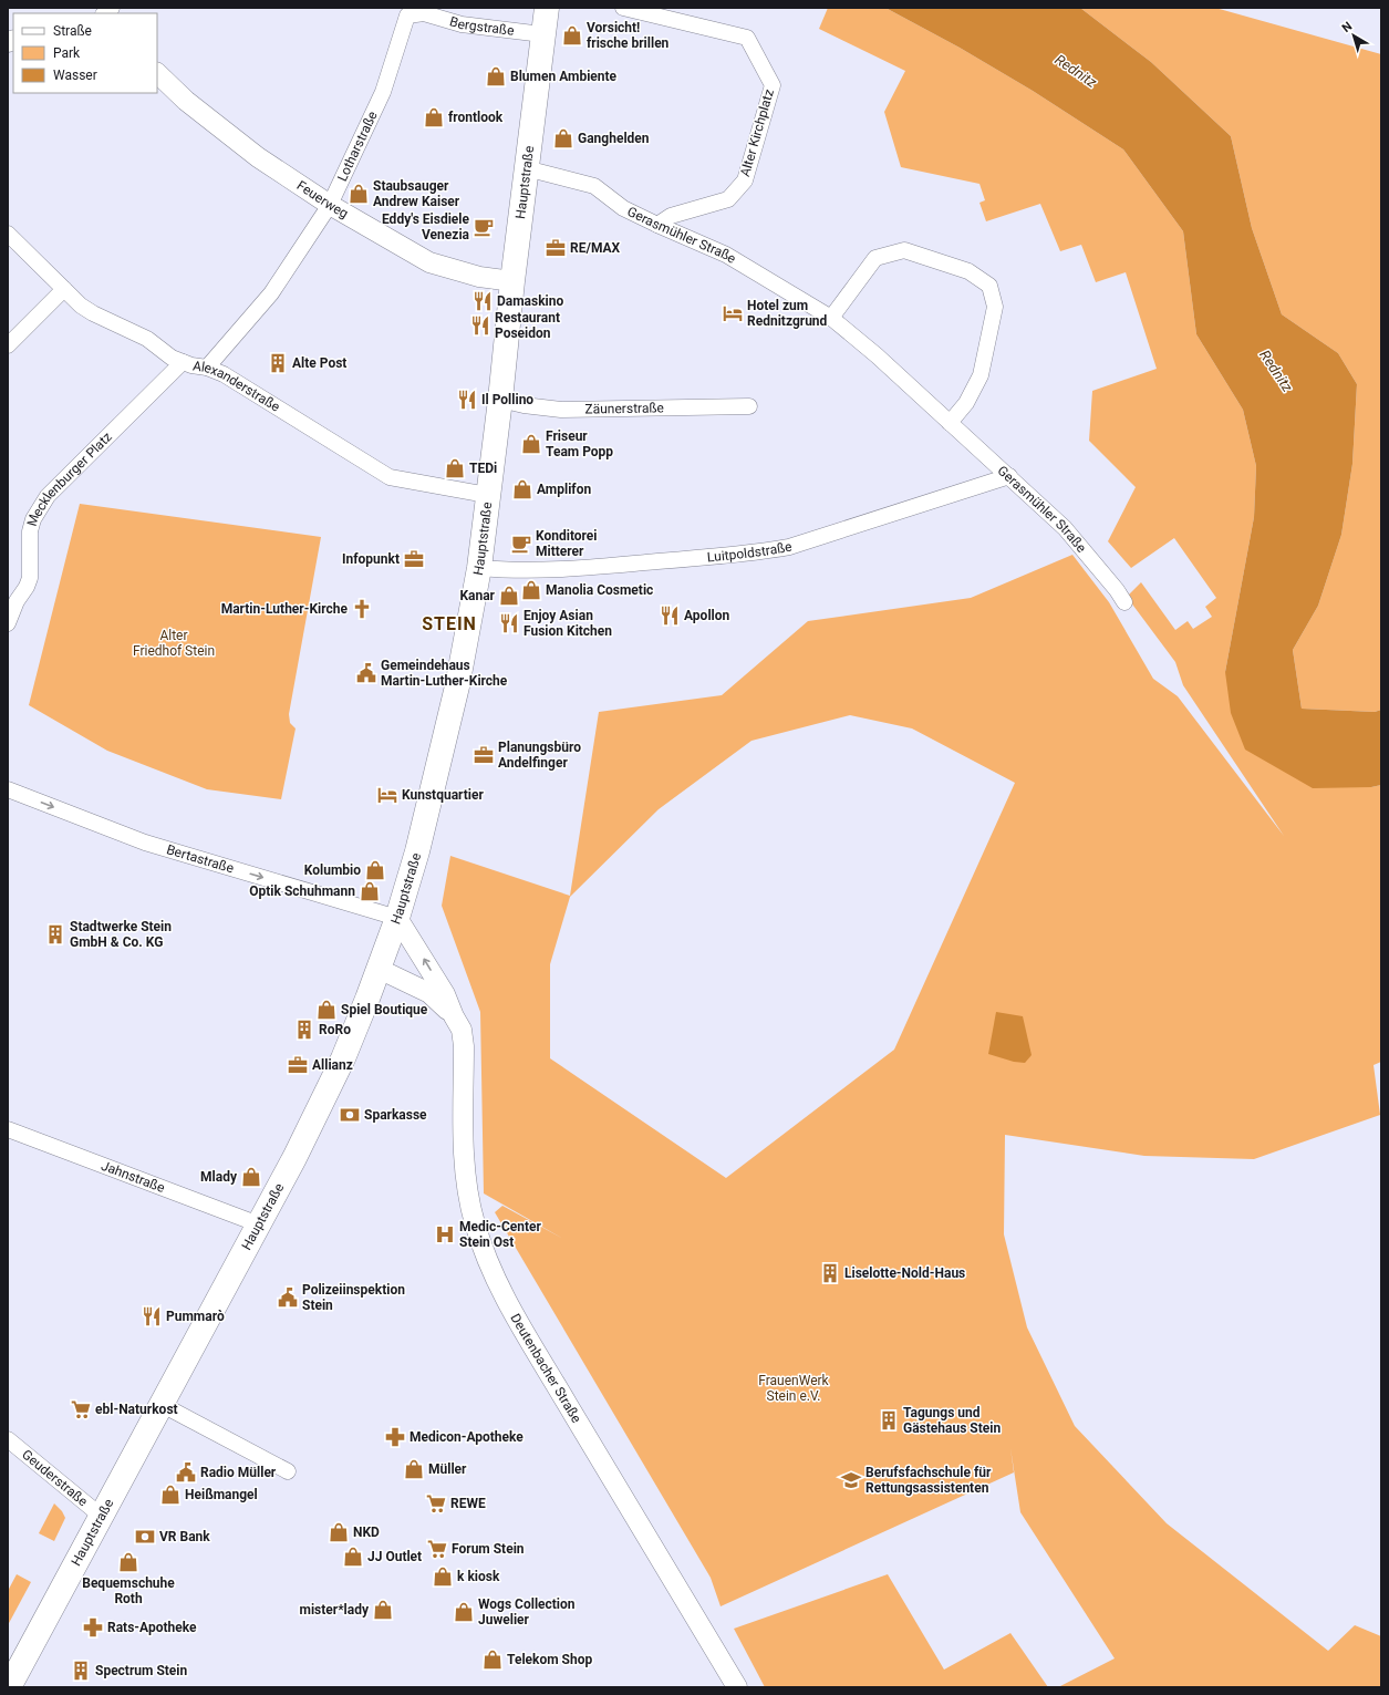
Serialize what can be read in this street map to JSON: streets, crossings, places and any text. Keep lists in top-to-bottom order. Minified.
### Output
{"streets":{"main road":["Hauptstraße"],"street":["Bergstraße","Alter Kirchplatz","Lotharstraße","Feuerweg","Gerasmühler Straße","Alexanderstraße","Zäunerstraße","Mecklenburger Platz","Luitpoldstraße","Bertastraße","Jahnstraße","Deutenbacher Straße","Geuderstraße"]},"crossings":[["Bergstraße","Lotharstraße"],["Bergstraße","Hauptstraße"],["Alter Kirchplatz","Gerasmühler Straße"],["Lotharstraße","Feuerweg"],["Lotharstraße","Alexanderstraße"],["Hauptstraße","Feuerweg"],["Hauptstraße","Gerasmühler Straße"],["Hauptstraße","Alexanderstraße"],["Hauptstraße","Zäunerstraße"],["Hauptstraße","Luitpoldstraße"],["Hauptstraße","Bertastraße"],["Hauptstraße","Jahnstraße"],["Hauptstraße","Deutenbacher Straße"],["Hauptstraße","Geuderstraße"],["Gerasmühler Straße","Luitpoldstraße"],["Alexanderstraße","Mecklenburger Platz"],["Bertastraße","Deutenbacher Straße"]],"one_way":["Bertastraße"],"districts":["STEIN"],"water":["Rednitz"],"parks":["Alter Friedhof Stein","FrauenWerk Stein e.V."],"places":{"shop":["Vorsicht! frische brillen","Blumen Ambiente","frontlook","Ganghelden","Staubsauger Andrew Kaiser","Friseur Team Popp","TEDi","Amplifon","Manolia Cosmetic","Kanar","Kolumbio","Optik Schuhmann","Spiel Boutique","Mlady","Müller","Heißmangel","NKD","JJ Outlet","Bequemschuhe Roth","k kiosk","mister*lady","Wogs Collection Juwelier","Telekom Shop"],"cafe":["Eddy's Eisdiele Venezia","Konditorei Mitterer"],"office":["RE/MAX","Infopunkt","Planungsbüro Andelfinger","Allianz"],"restaurant":["Damaskino","Restaurant Poseidon","Il Pollino","Apollon","Enjoy Asian Fusion Kitchen","Pummarò"],"hotel":["Hotel zum Rednitzgrund","Kunstquartier"],"building":["Alte Post","Stadtwerke Stein GmbH & Co. KG","RoRo","Liselotte-Nold-Haus","Tagungs und Gästehaus Stein","Spectrum Stein"],"church":["Martin-Luther-Kirche"],"public building":["Gemeindehaus Martin-Luther-Kirche","Polizeiinspektion Stein","Radio Müller"],"bank":["Sparkasse","VR Bank"],"hospital":["Medic-Center Stein Ost"],"supermarket":["ebl-Naturkost","REWE","Forum Stein"],"pharmacy":["Medicon-Apotheke","Rats-Apotheke"],"school or university":["Berufsfachschule für Rettungsassistenten"]},"legend":["Straße","Park","Wasser"],"north":"top left"}
